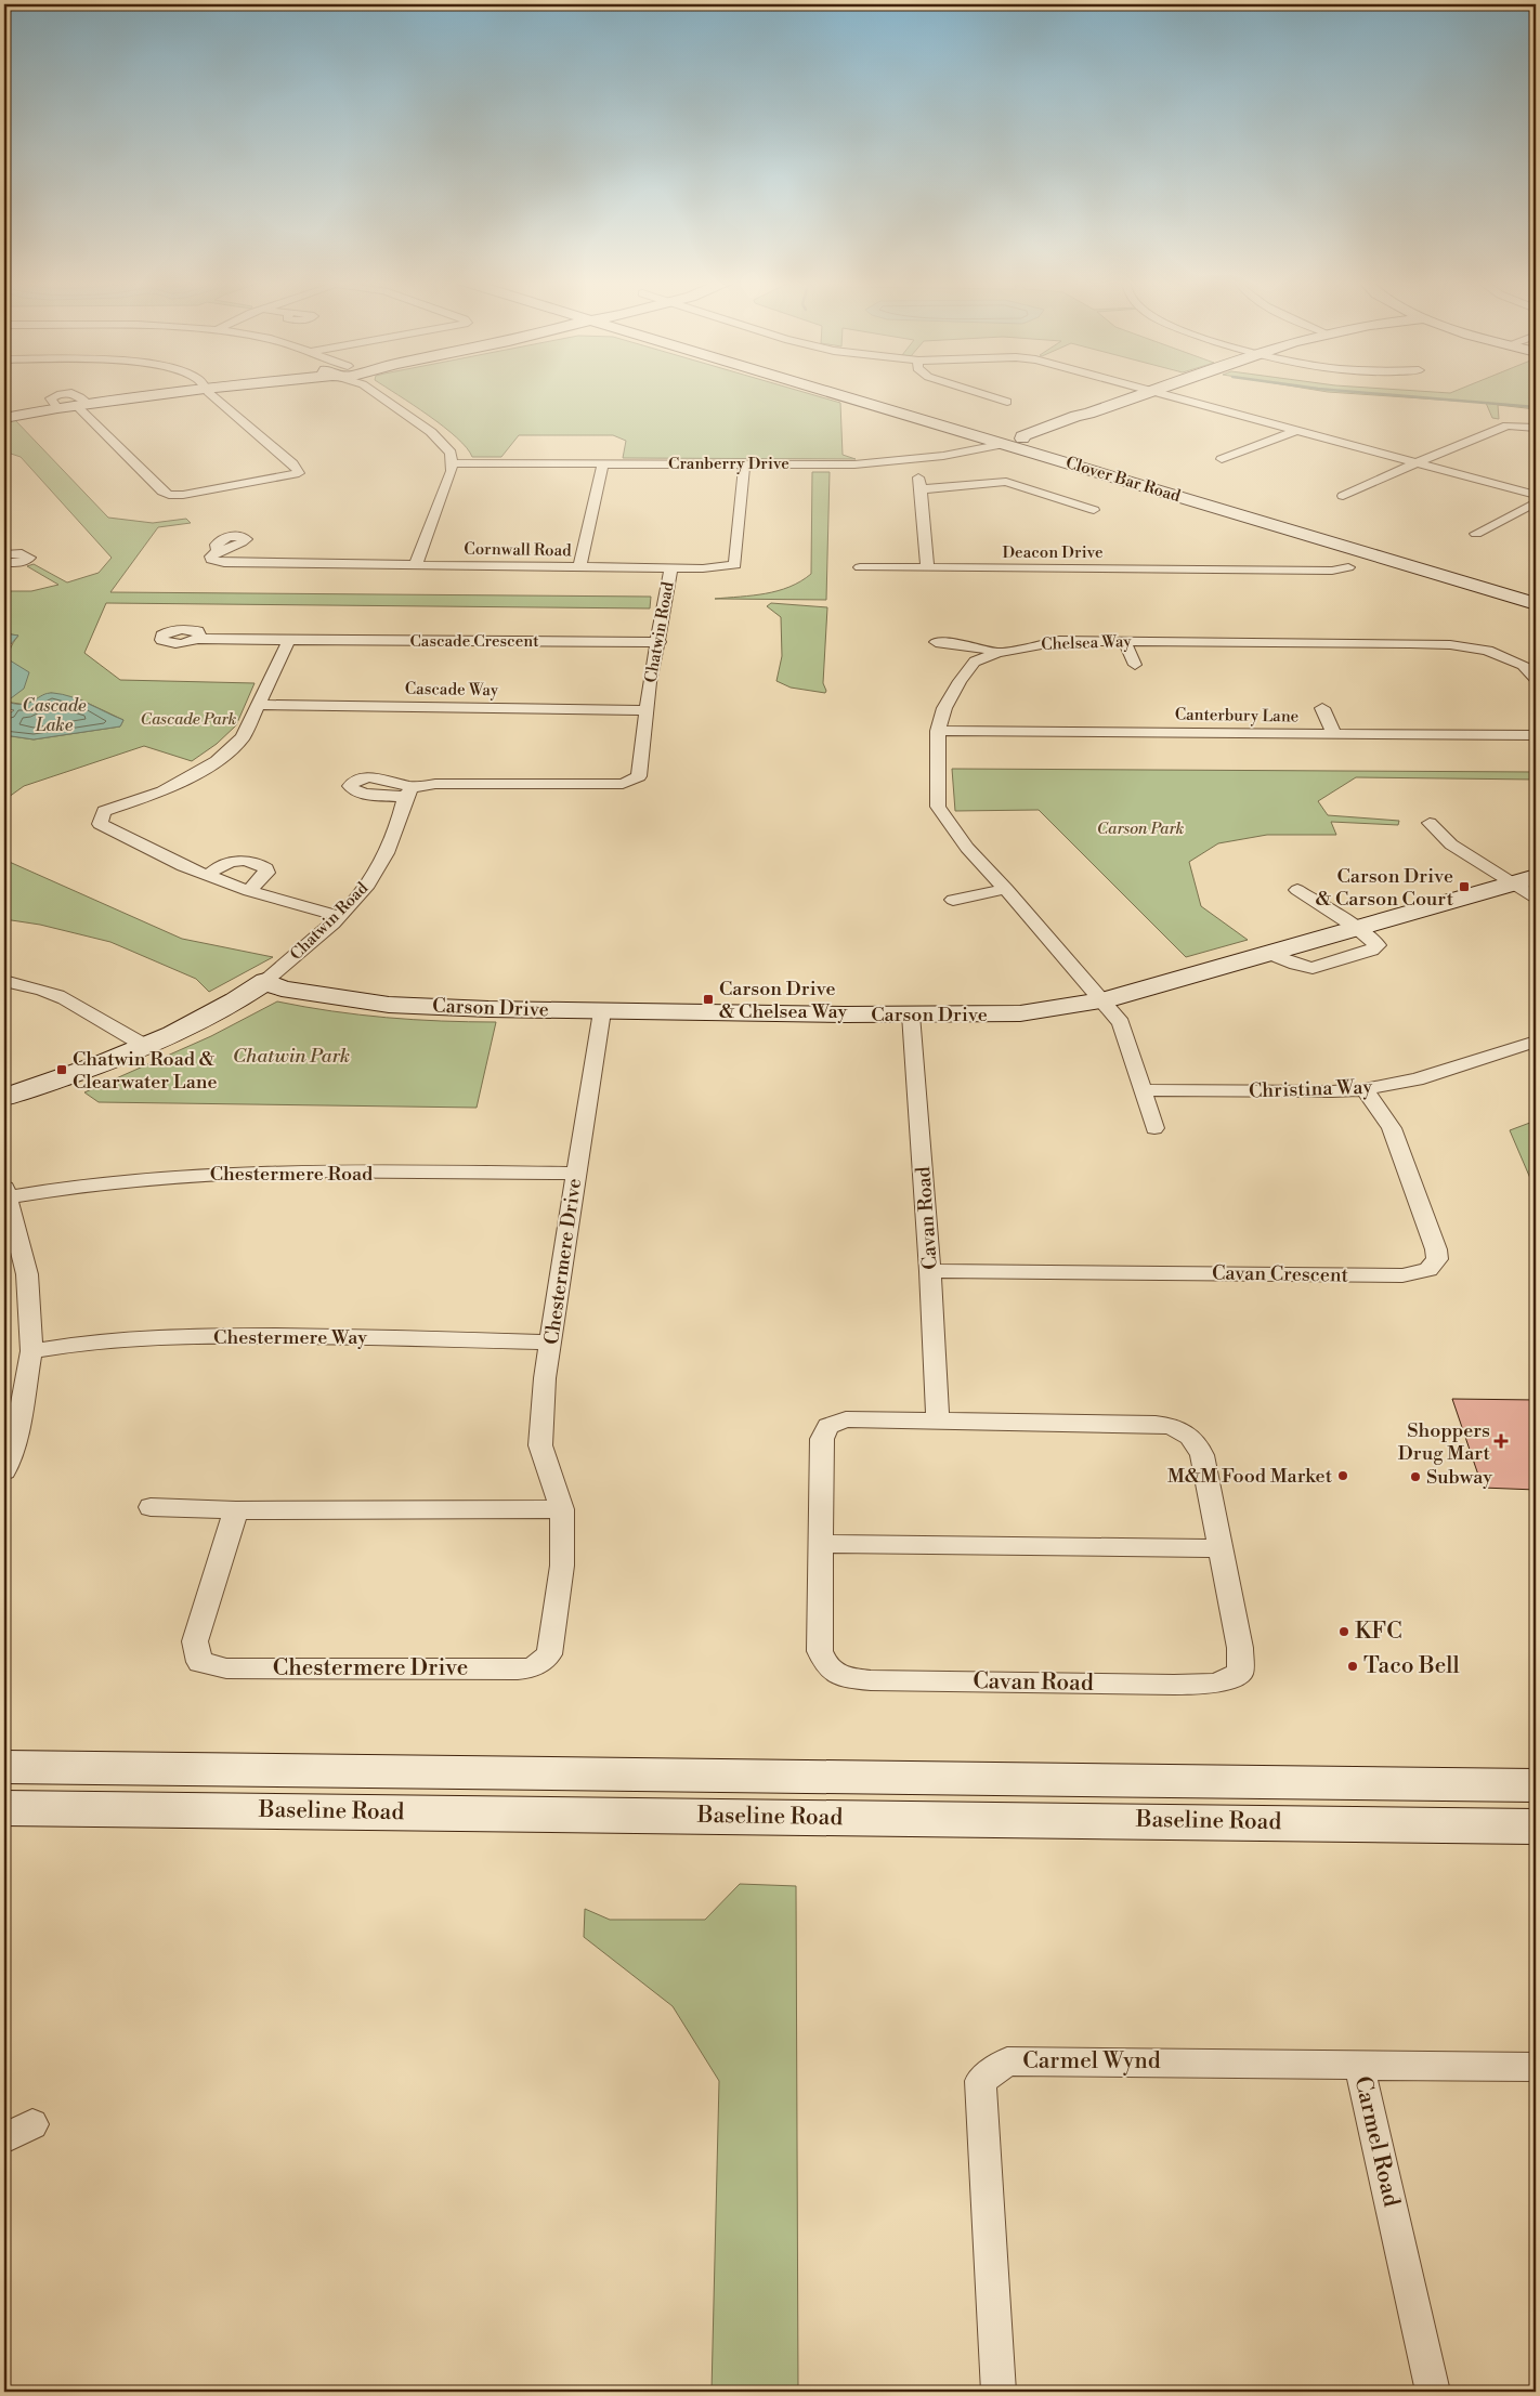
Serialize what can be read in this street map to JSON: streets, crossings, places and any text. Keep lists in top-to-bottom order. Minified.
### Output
{"streets":{"main road":["Clover Bar Road","Chatwin Road","Carson Drive","Baseline Road"],"street":["Cranberry Drive","Cornwall Road","Deacon Drive","Cascade Crescent","Chelsea Way","Cascade Way","Canterbury Lane","Christina Way","Chestermere Road","Cavan Road","Chestermere Drive","Cavan Crescent","Chestermere Way","Carmel Wynd","Carmel Road"]},"crossings":[["Cranberry Drive","Clover Bar Road"],["Cranberry Drive","Cornwall Road"],["Cornwall Road","Chatwin Road"],["Chatwin Road","Cascade Crescent"],["Chatwin Road","Cascade Way"],["Chatwin Road","Carson Drive"],["Chelsea Way","Canterbury Lane"],["Chelsea Way","Carson Drive"],["Carson Drive","Cavan Road"],["Carson Drive","Chestermere Drive"],["Christina Way","Cavan Crescent"],["Chestermere Road","Chestermere Drive"],["Cavan Road","Cavan Crescent"],["Chestermere Drive","Chestermere Way"],["Carmel Wynd","Carmel Road"]],"water":["Cascade Lake"],"parks":["Cascade Park","Carson Park","Chatwin Park"],"places":{"transit":["Carson Drive & Carson Court","Carson Drive & Chelsea Way","Chatwin Road & Clearwater Lane"],"health":["Shoppers Drug Mart"],"other":["M&M Food Market","Subway","KFC","Taco Bell"]}}
